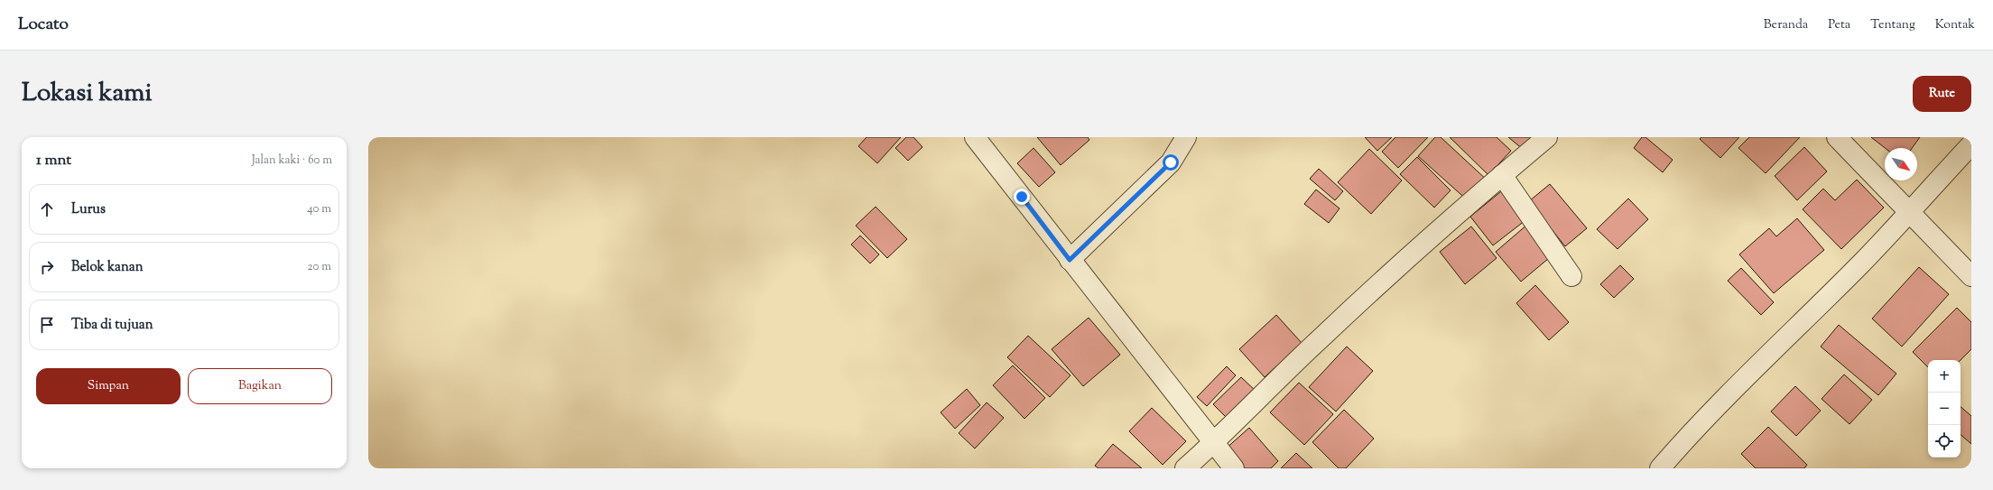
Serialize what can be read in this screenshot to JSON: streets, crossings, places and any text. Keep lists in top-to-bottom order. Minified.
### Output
{"north":"bottom right","page":{"header":"Locato","nav":["Beranda","Peta","Tentang","Kontak"],"title":"Lokasi kami","buttons":["Rute",["Simpan","Bagikan"]],"heading":["1 mnt","Jalan kaki · 60 m"],"list":[["Lurus","40 m"],["Belok kanan","20 m"],"Tiba di tujuan"],"map_buttons":["+","−"]}}
